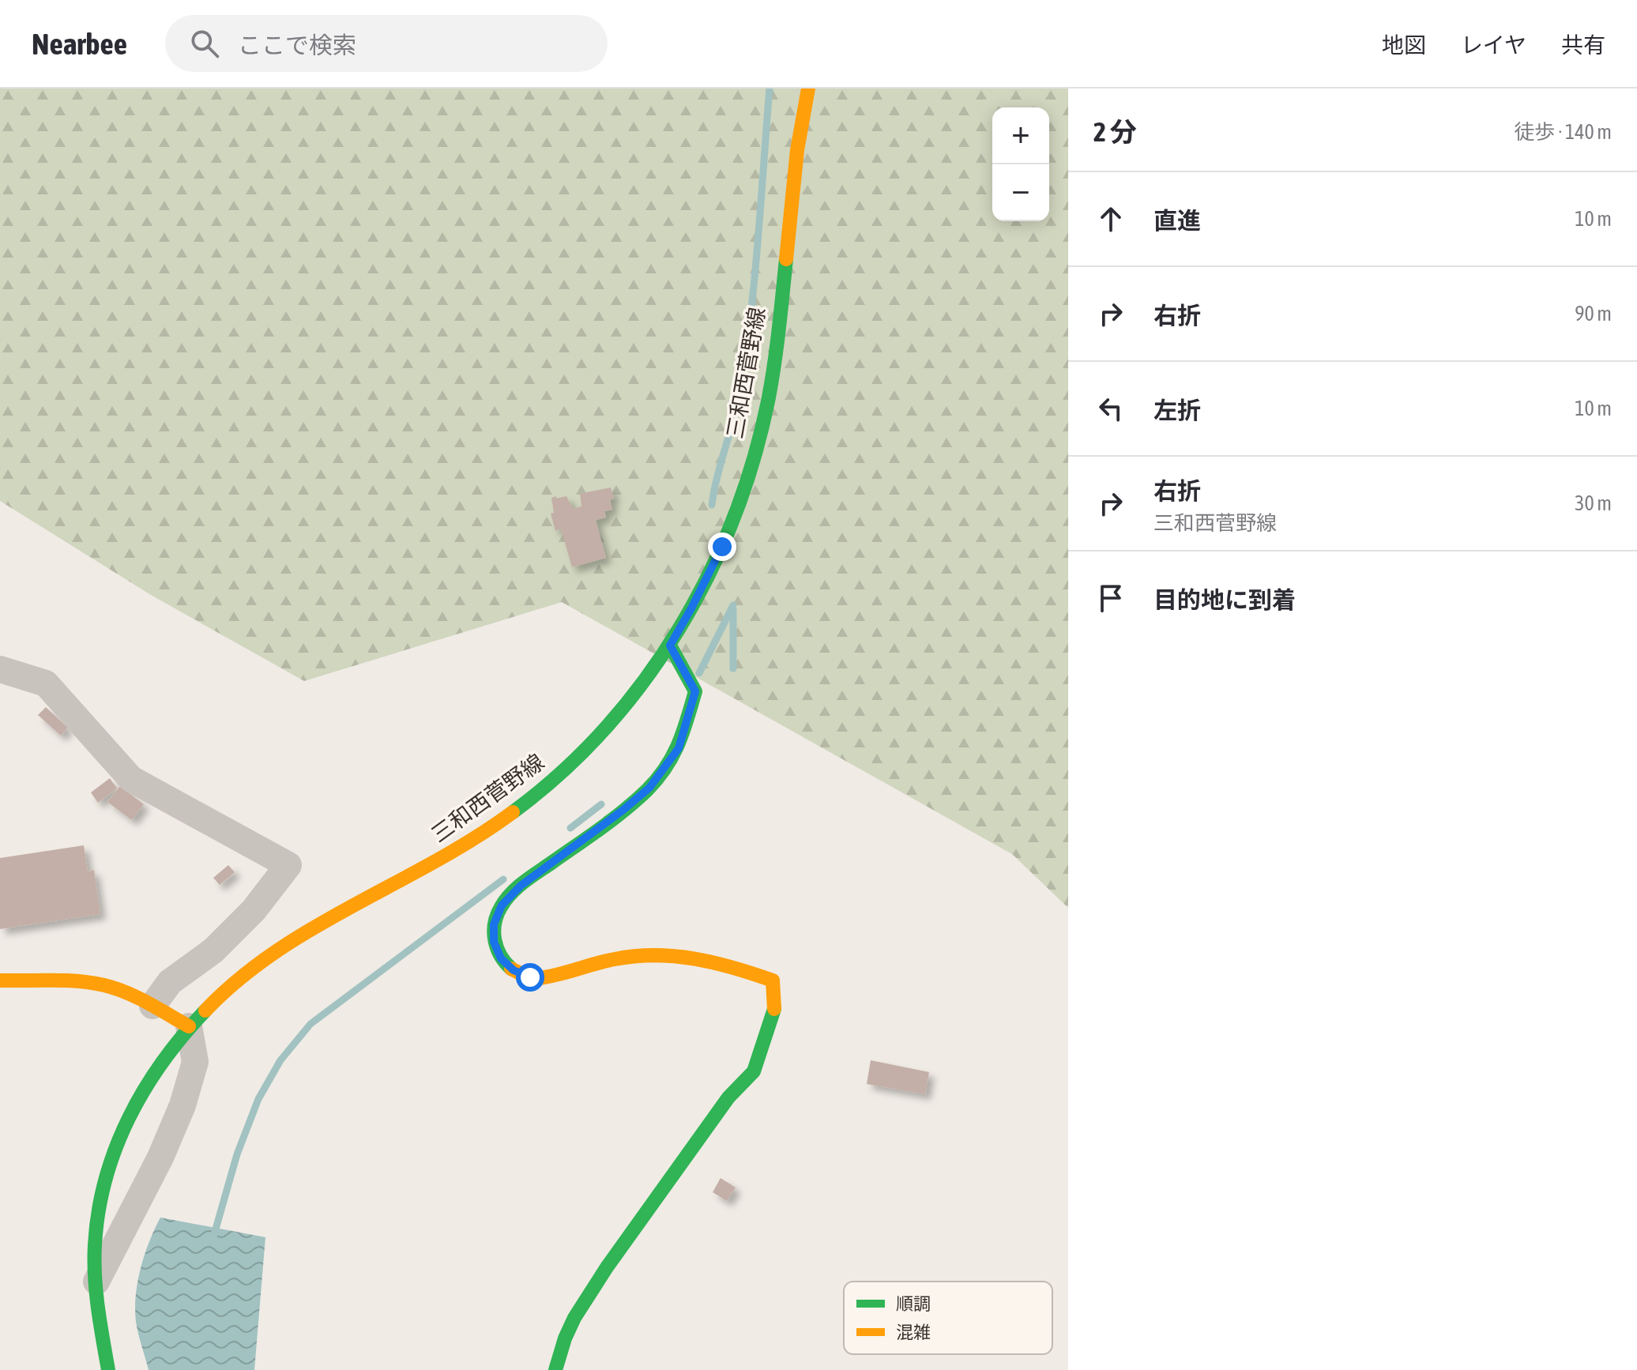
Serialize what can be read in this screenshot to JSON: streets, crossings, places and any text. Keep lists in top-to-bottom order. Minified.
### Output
{"streets":{"main road":["三和西菅野線"]},"legend":["順調","混雑"],"page":{"header":"Nearbee","search":"ここで検索","nav":["地図","レイヤ","共有"],"heading":["2 分","徒歩 · 140 m"],"map_buttons":["+","−"],"list":[["直進","10 m"],["右折","90 m"],["左折","10 m"],["右折","三和西菅野線","30 m"],"目的地に到着"]}}
